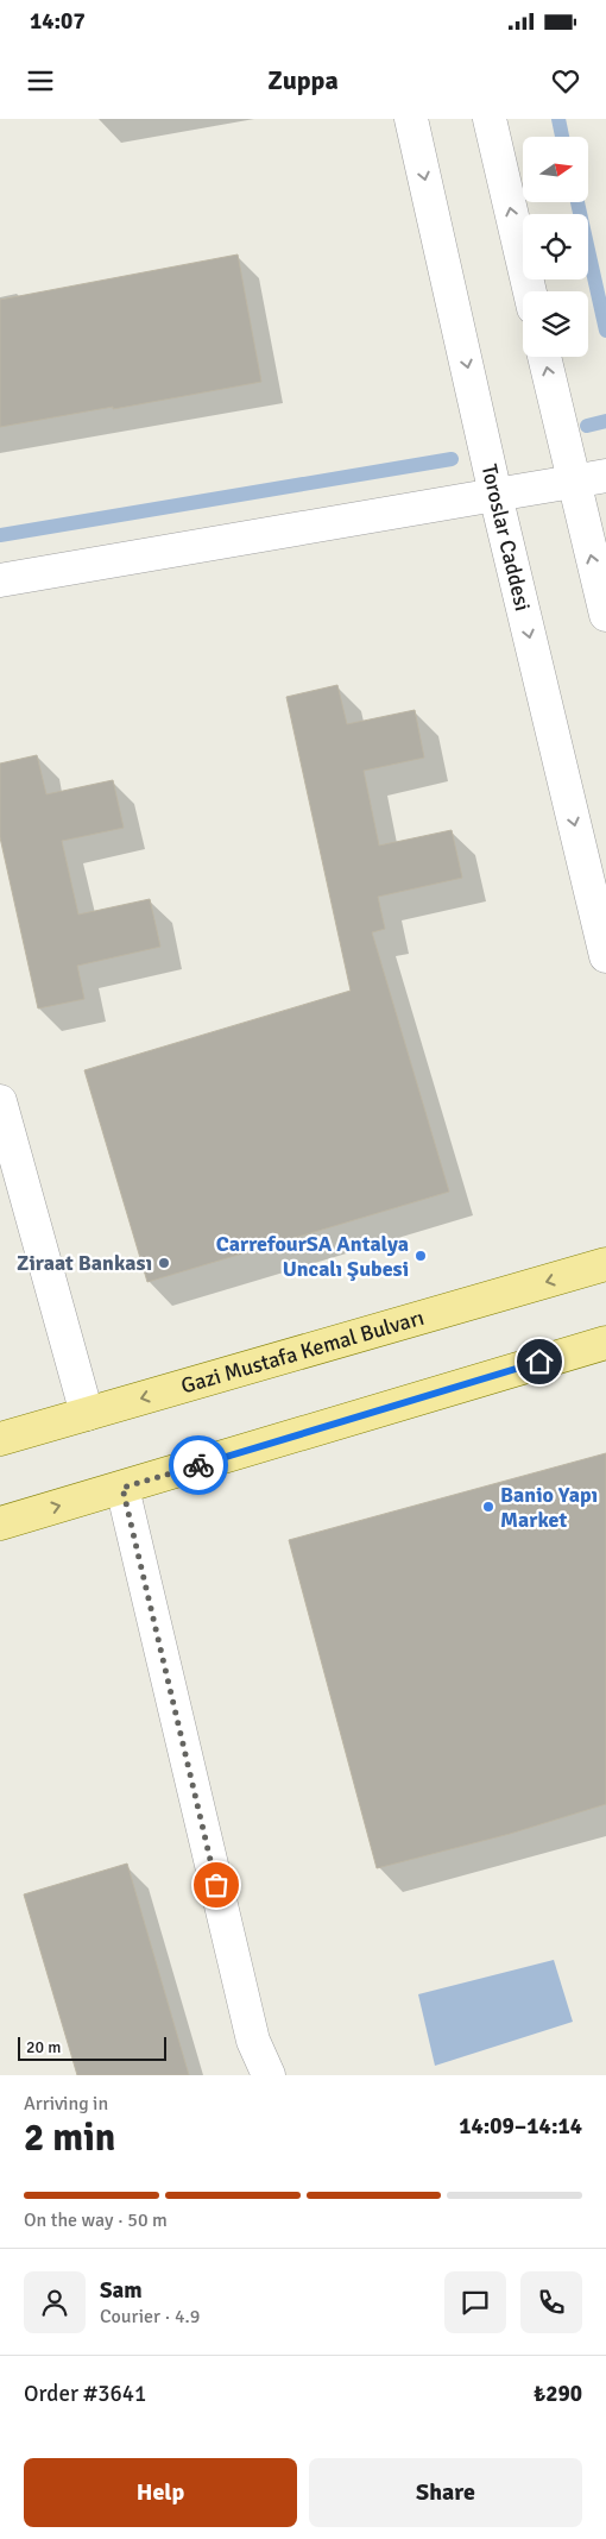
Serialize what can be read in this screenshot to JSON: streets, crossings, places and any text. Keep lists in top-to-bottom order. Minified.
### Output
{"streets":{"main road":["Gazi Mustafa Kemal Bulvarı"],"street":["Toroslar Caddesi"]},"places":["CarrefourSA Antalya Uncalı Şubesi","Ziraat Bankası","Banio Yapı Market"],"scale_bar":"20 m","north":"right","page":{"status":"14:07","header":"Zuppa","scale":"20 m","heading":["2 min","Arriving in","14:09–14:14"],"panel":["Sam","Courier · 4.9","Order #3641","₺290"],"bar":"On the way · 50 m","buttons":["Help","Share"]}}
